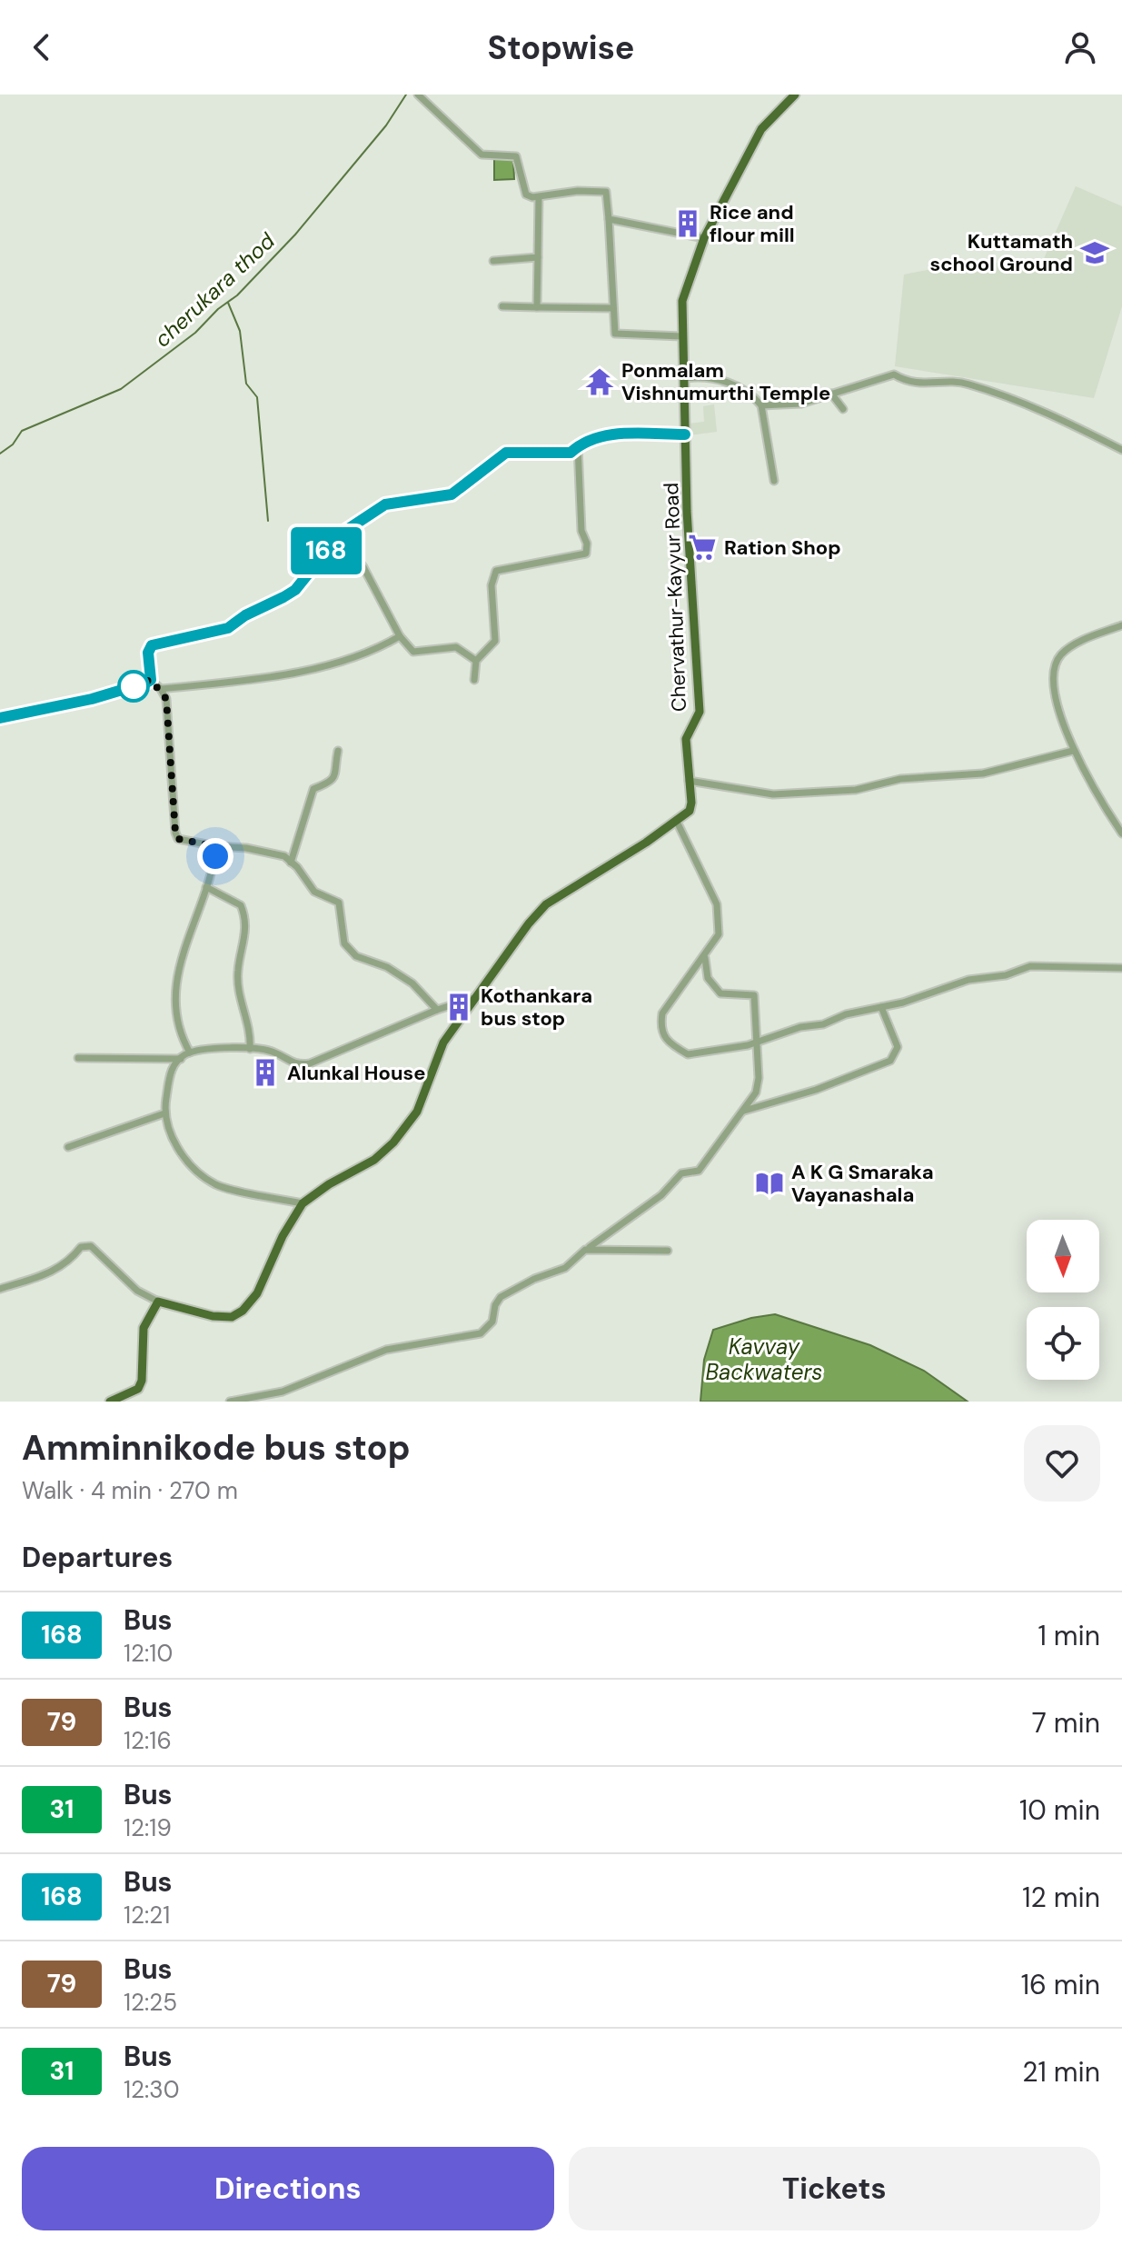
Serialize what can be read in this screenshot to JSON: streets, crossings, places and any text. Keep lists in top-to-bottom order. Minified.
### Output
{"streets":{"main road":["Chervathur-Kayyur Road"]},"water":["cherukara thod","Kavvay Backwaters"],"places":{"building":["Rice and flour mill","Kothankara bus stop","Alunkal House"],"school or university":["Kuttamath school Ground"],"temple":["Ponmalam Vishnumurthi Temple"],"supermarket":["Ration Shop"],"library":["A K G Smaraka Vayanashala"]},"lines":["bus line 168"],"north":"bottom","page":{"header":"Stopwise","on_map":"168","heading":[["Amminnikode bus stop","Walk · 4 min · 270 m"],"Departures"],"list":[{"mark":"168","name":"Bus","note":"12:10","value":"1 min"},{"mark":"79","name":"Bus","note":"12:16","value":"7 min"},{"mark":"31","name":"Bus","note":"12:19","value":"10 min"},{"mark":"168","name":"Bus","note":"12:21","value":"12 min"},{"mark":"79","name":"Bus","note":"12:25","value":"16 min"},{"mark":"31","name":"Bus","note":"12:30","value":"21 min"}],"buttons":["Directions","Tickets"]}}
